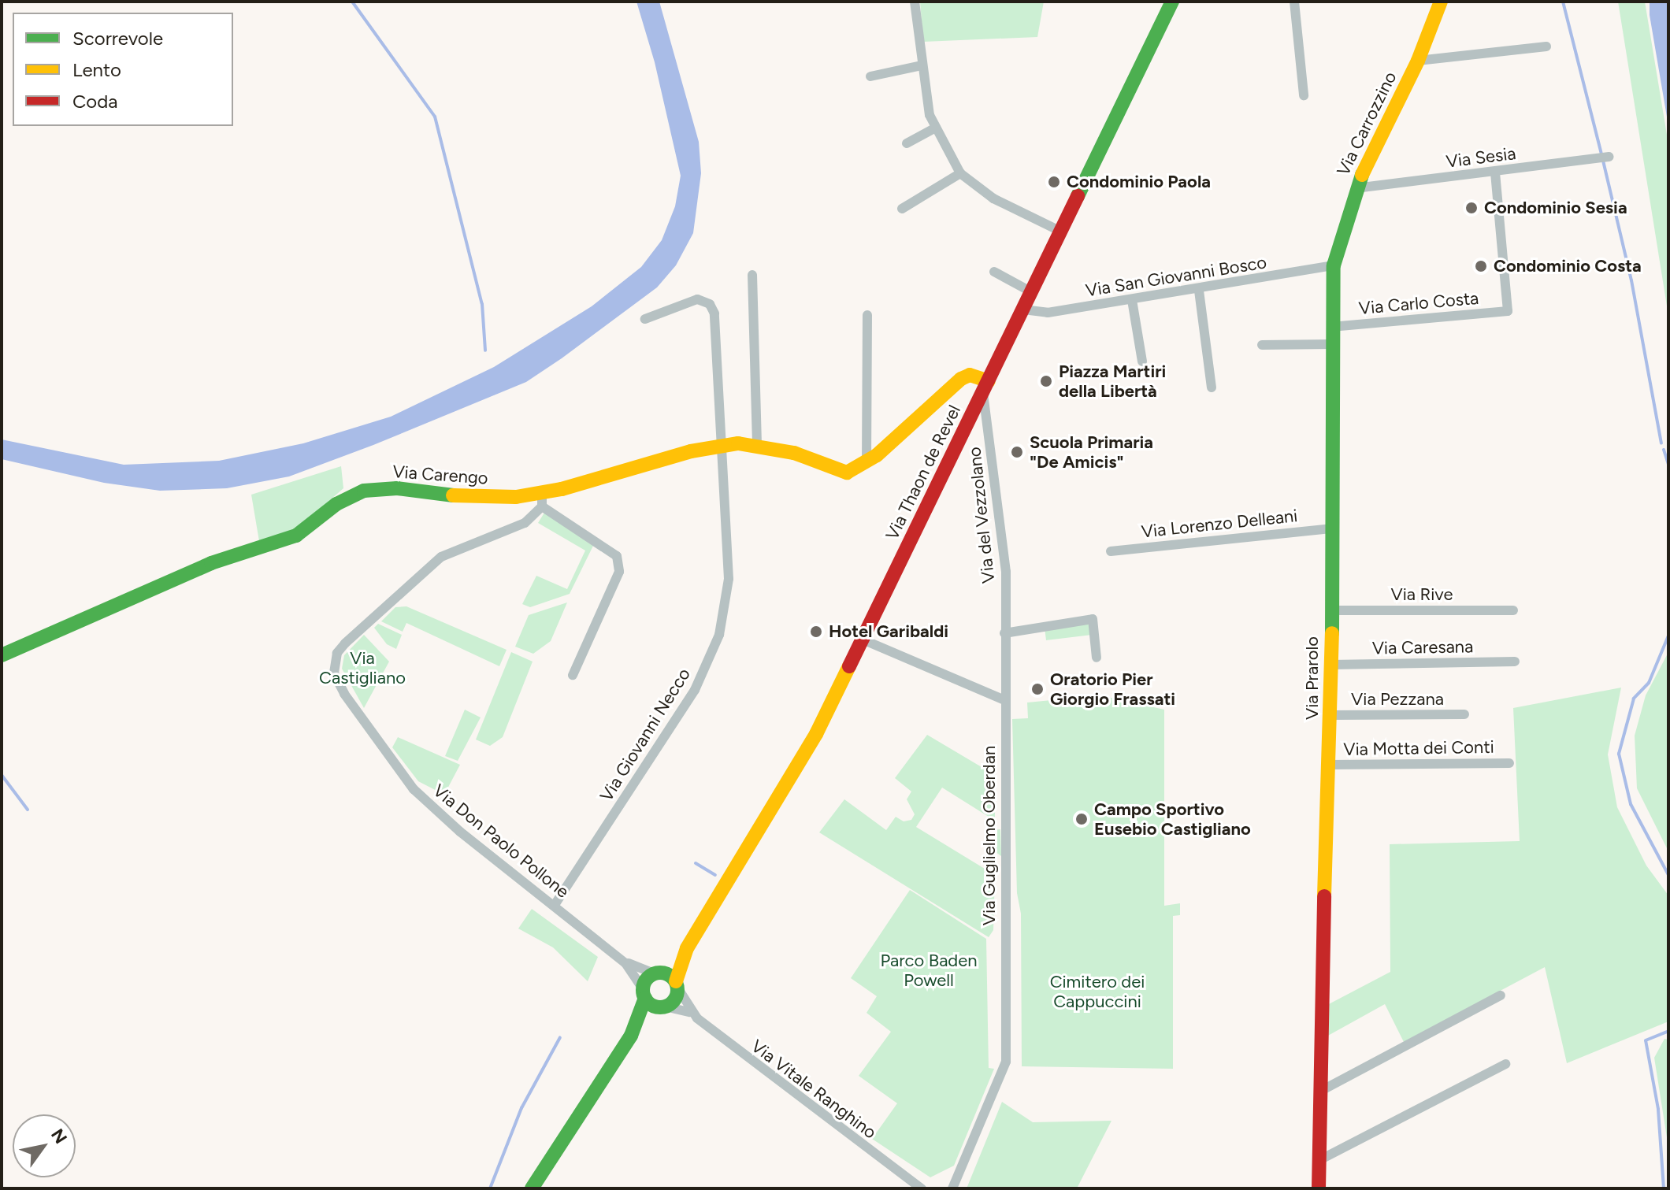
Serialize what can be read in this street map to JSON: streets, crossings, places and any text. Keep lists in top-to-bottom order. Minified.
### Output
{"streets":{"street":["Via Carrozzino","Via Sesia","Via San Giovanni Bosco","Via Carlo Costa","Via Thaon de Revel","Via Carengo","Via del Vezzolano","Via Lorenzo Delleani","Via Rive","Via Caresana","Via Prarolo","Via Pezzana","Via Giovanni Necco","Via Motta dei Conti","Via Guglielmo Oberdan","Via Don Paolo Pollone","Via Vitale Ranghino"]},"crossings":[["Via Carrozzino","Via Sesia"],["Via Carrozzino","Via San Giovanni Bosco"],["Via Carrozzino","Via Prarolo"],["Via Sesia","Via Carlo Costa"],["Via San Giovanni Bosco","Via Thaon de Revel"],["Via San Giovanni Bosco","Via Prarolo"],["Via Carlo Costa","Via Prarolo"],["Via Thaon de Revel","Via Carengo"],["Via Thaon de Revel","Via del Vezzolano"],["Via Thaon de Revel","Via Don Paolo Pollone"],["Via Thaon de Revel","Via Vitale Ranghino"],["Via Carengo","Via del Vezzolano"],["Via Carengo","Via Giovanni Necco"],["Via Carengo","Via Don Paolo Pollone"],["Via del Vezzolano","Via Guglielmo Oberdan"],["Via Lorenzo Delleani","Via Prarolo"],["Via Rive","Via Prarolo"],["Via Caresana","Via Prarolo"],["Via Prarolo","Via Pezzana"],["Via Prarolo","Via Motta dei Conti"],["Via Giovanni Necco","Via Don Paolo Pollone"]],"parks":["Via Castigliano","Parco Baden Powell","Cimitero dei Cappuccini"],"places":["Condominio Paola","Condominio Sesia","Condominio Costa","Piazza Martiri della Libertà","Scuola Primaria \"De Amicis\"","Hotel Garibaldi","Oratorio Pier Giorgio Frassati","Campo Sportivo Eusebio Castigliano"],"legend":["Scorrevole","Lento","Coda"],"north":"top right"}
